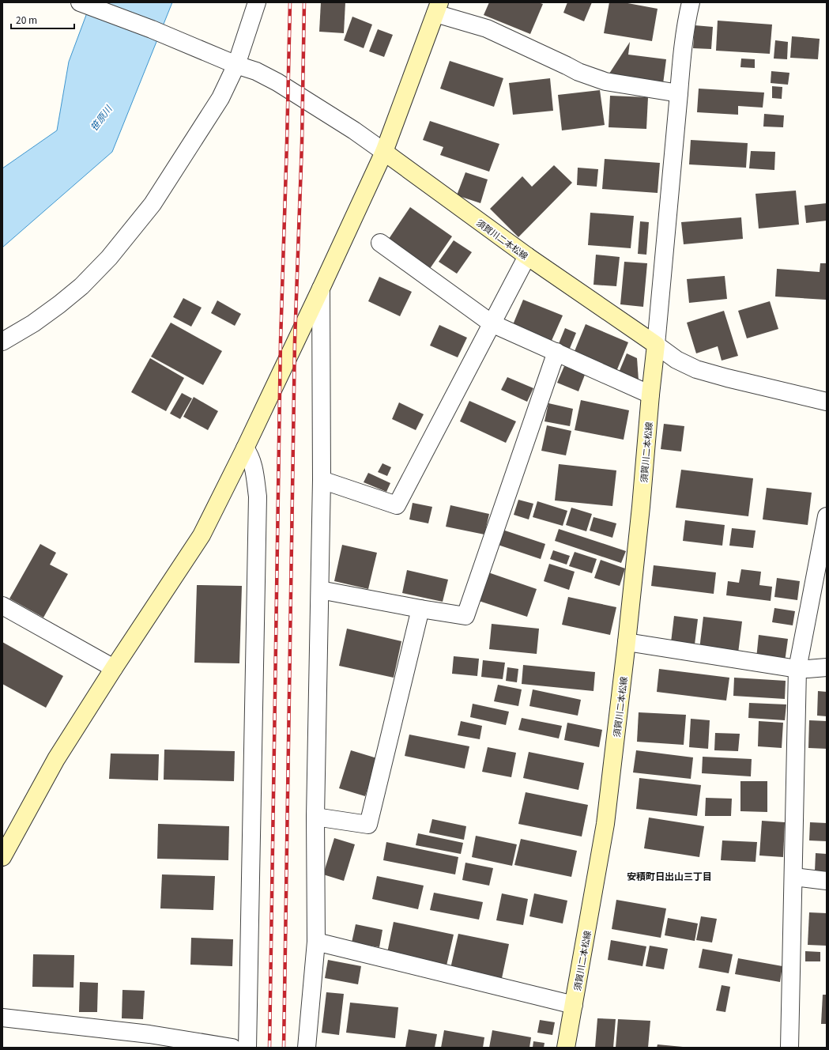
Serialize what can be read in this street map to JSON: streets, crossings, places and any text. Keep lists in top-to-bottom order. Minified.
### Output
{"streets":{"main road":["須賀川二本松線"]},"districts":["安積町日出山三丁目"],"water":["笹原川"],"scale_bar":"20 m"}
